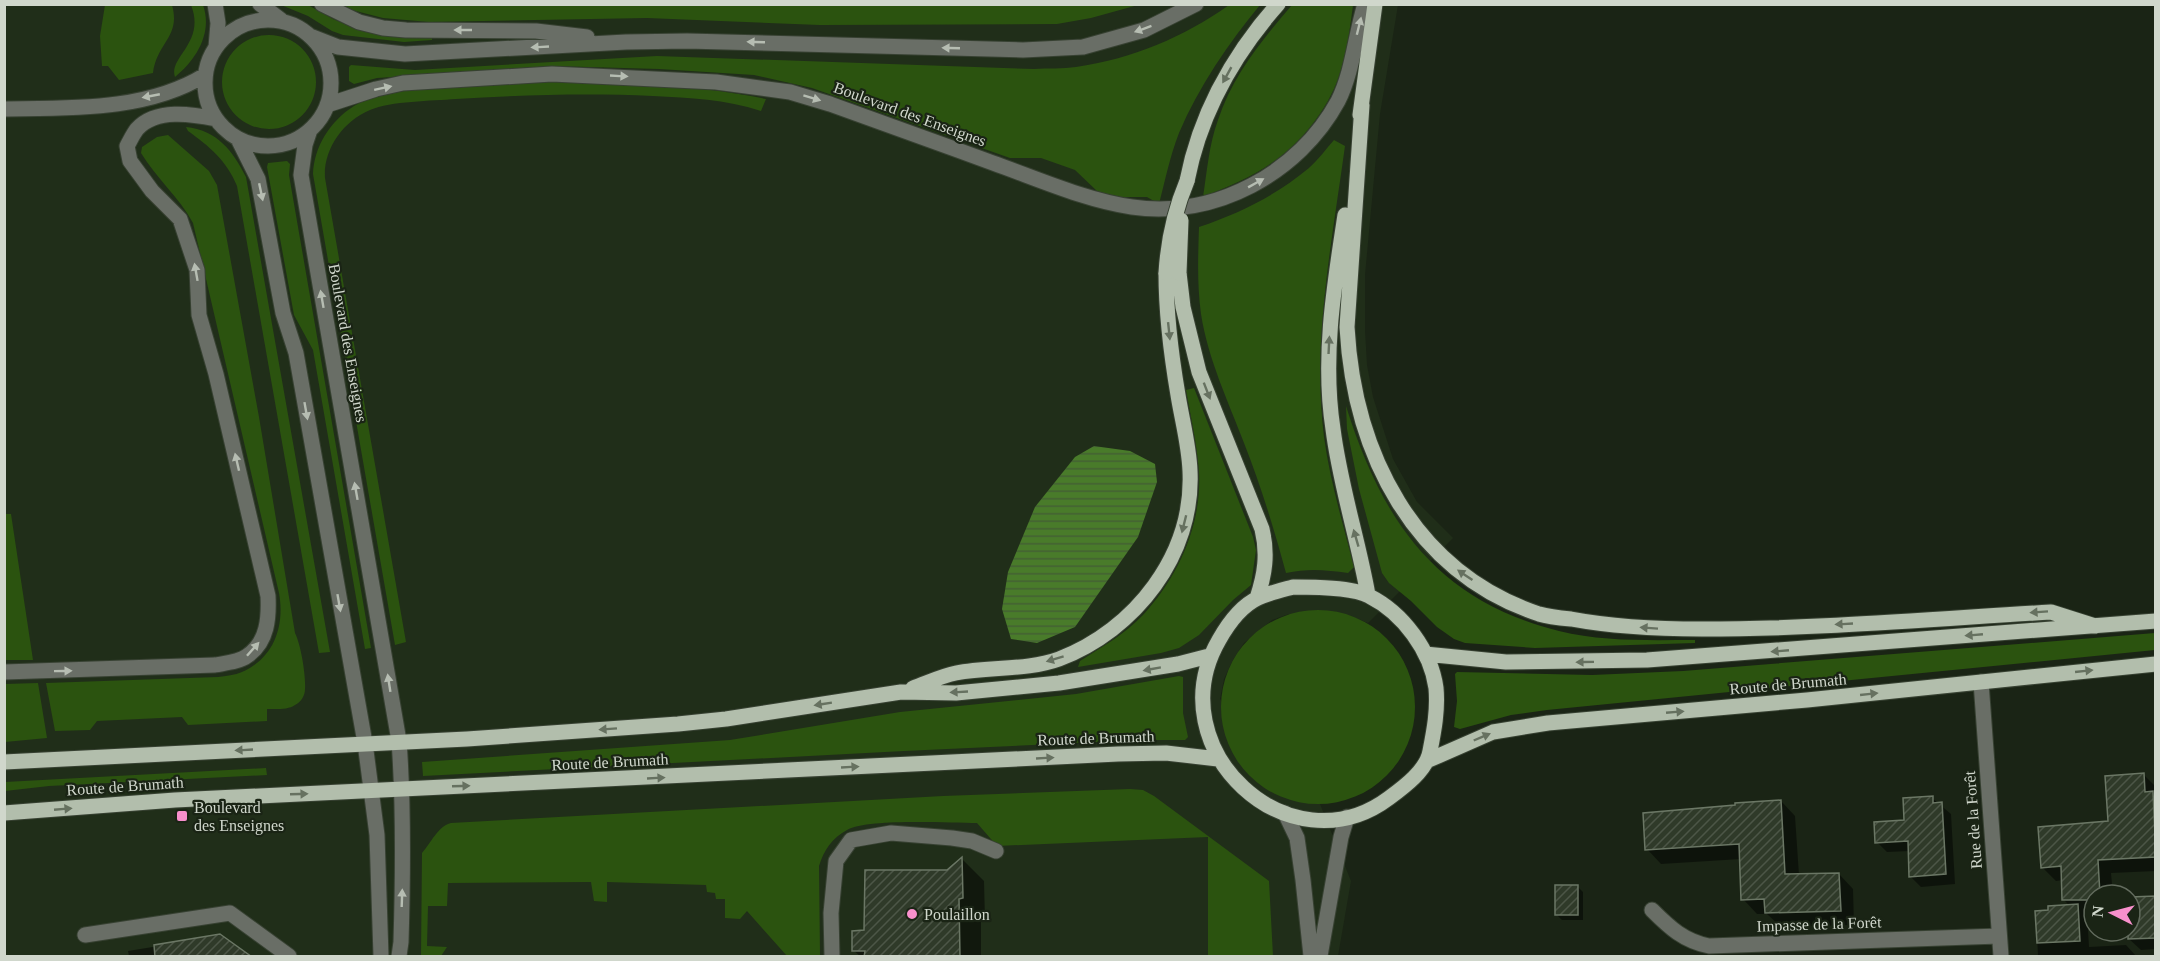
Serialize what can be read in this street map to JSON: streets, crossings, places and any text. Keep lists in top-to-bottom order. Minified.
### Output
{"streets":{"main road":["Route de Brumath"],"street":["Boulevard des Enseignes","Rue de la Forêt","Impasse de la Forêt"]},"crossings":[["Boulevard des Enseignes","Route de Brumath"],["Route de Brumath","Rue de la Forêt"],["Rue de la Forêt","Impasse de la Forêt"]],"places":{"transit":["Boulevard des Enseignes"],"other":["Poulaillon"]},"north":"left"}
